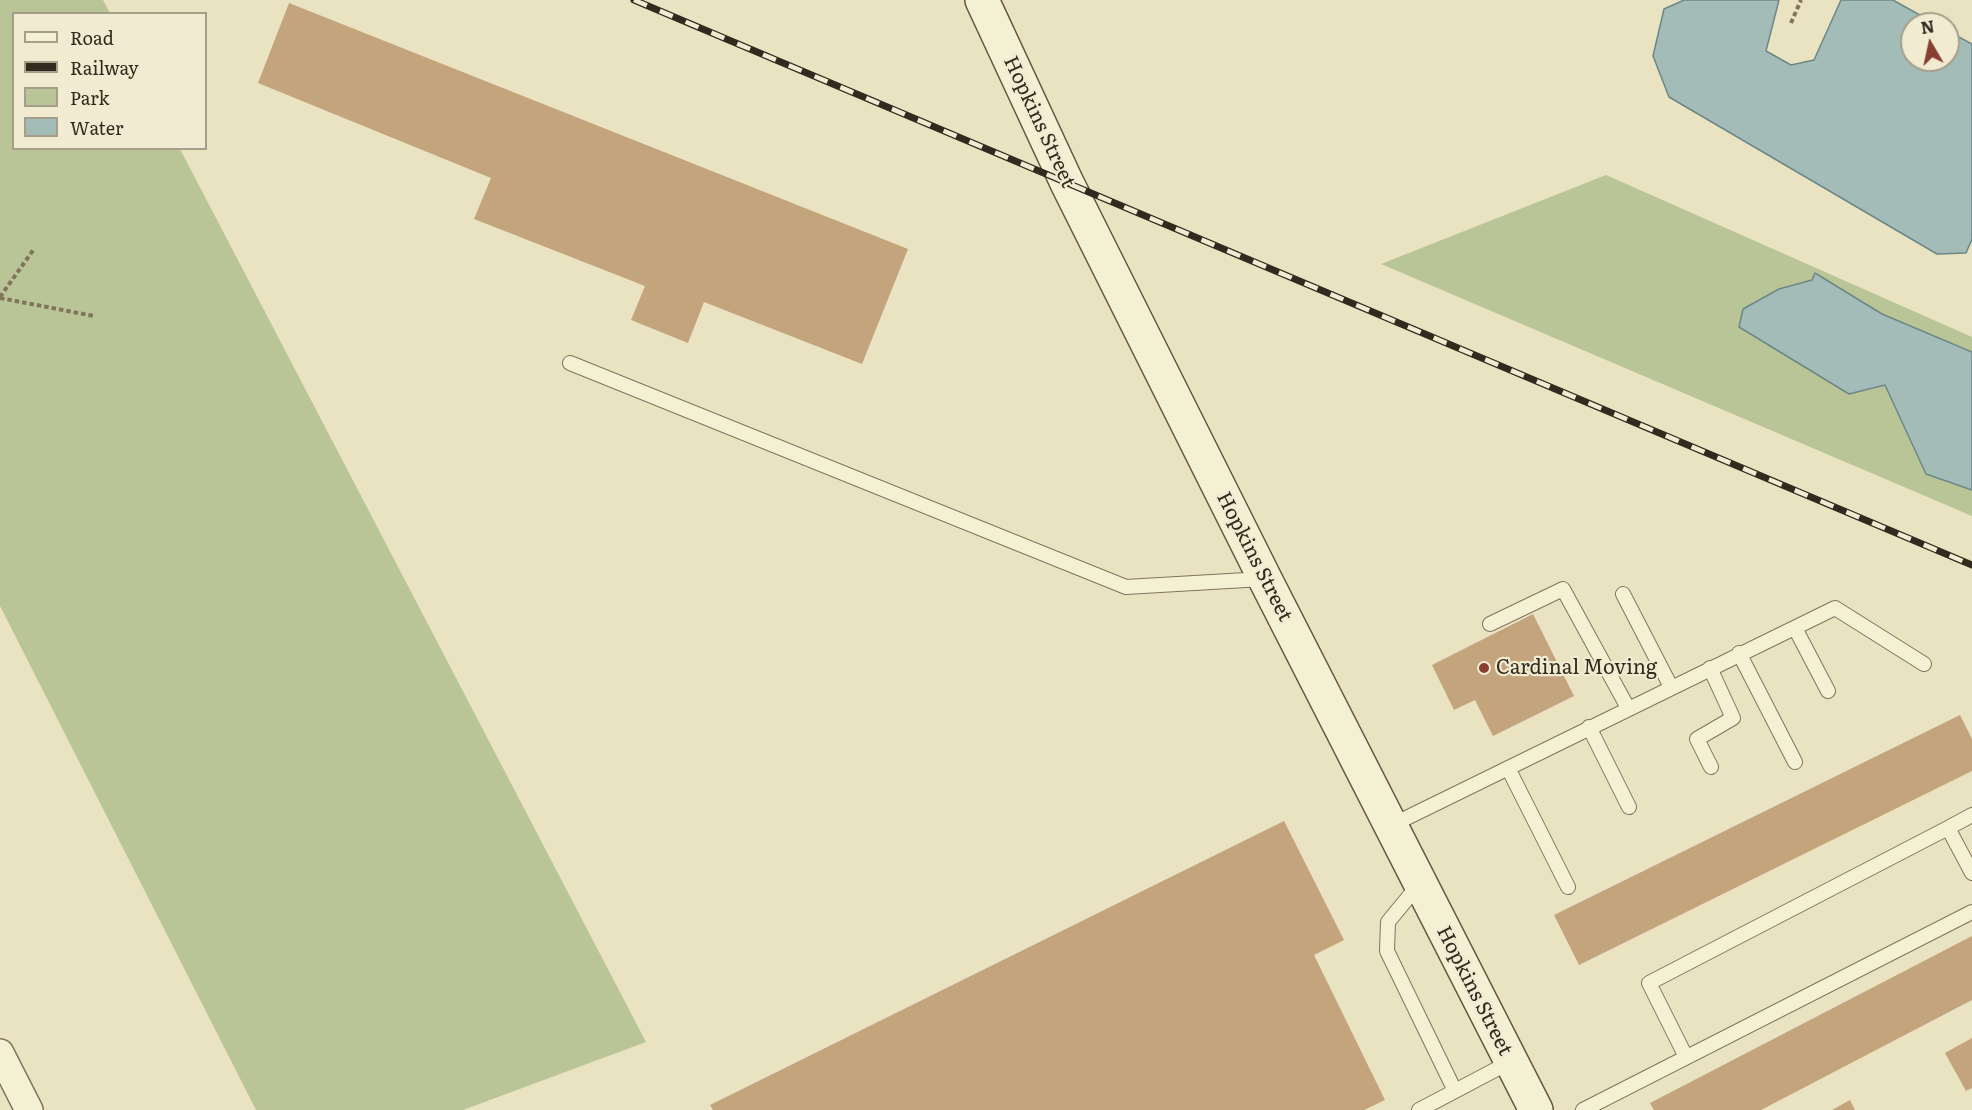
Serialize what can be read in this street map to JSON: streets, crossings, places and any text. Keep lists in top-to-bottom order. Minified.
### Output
{"streets":{"main road":["Hopkins Street"]},"places":["Cardinal Moving"],"legend":["Road","Railway","Park","Water"],"north":"top"}
